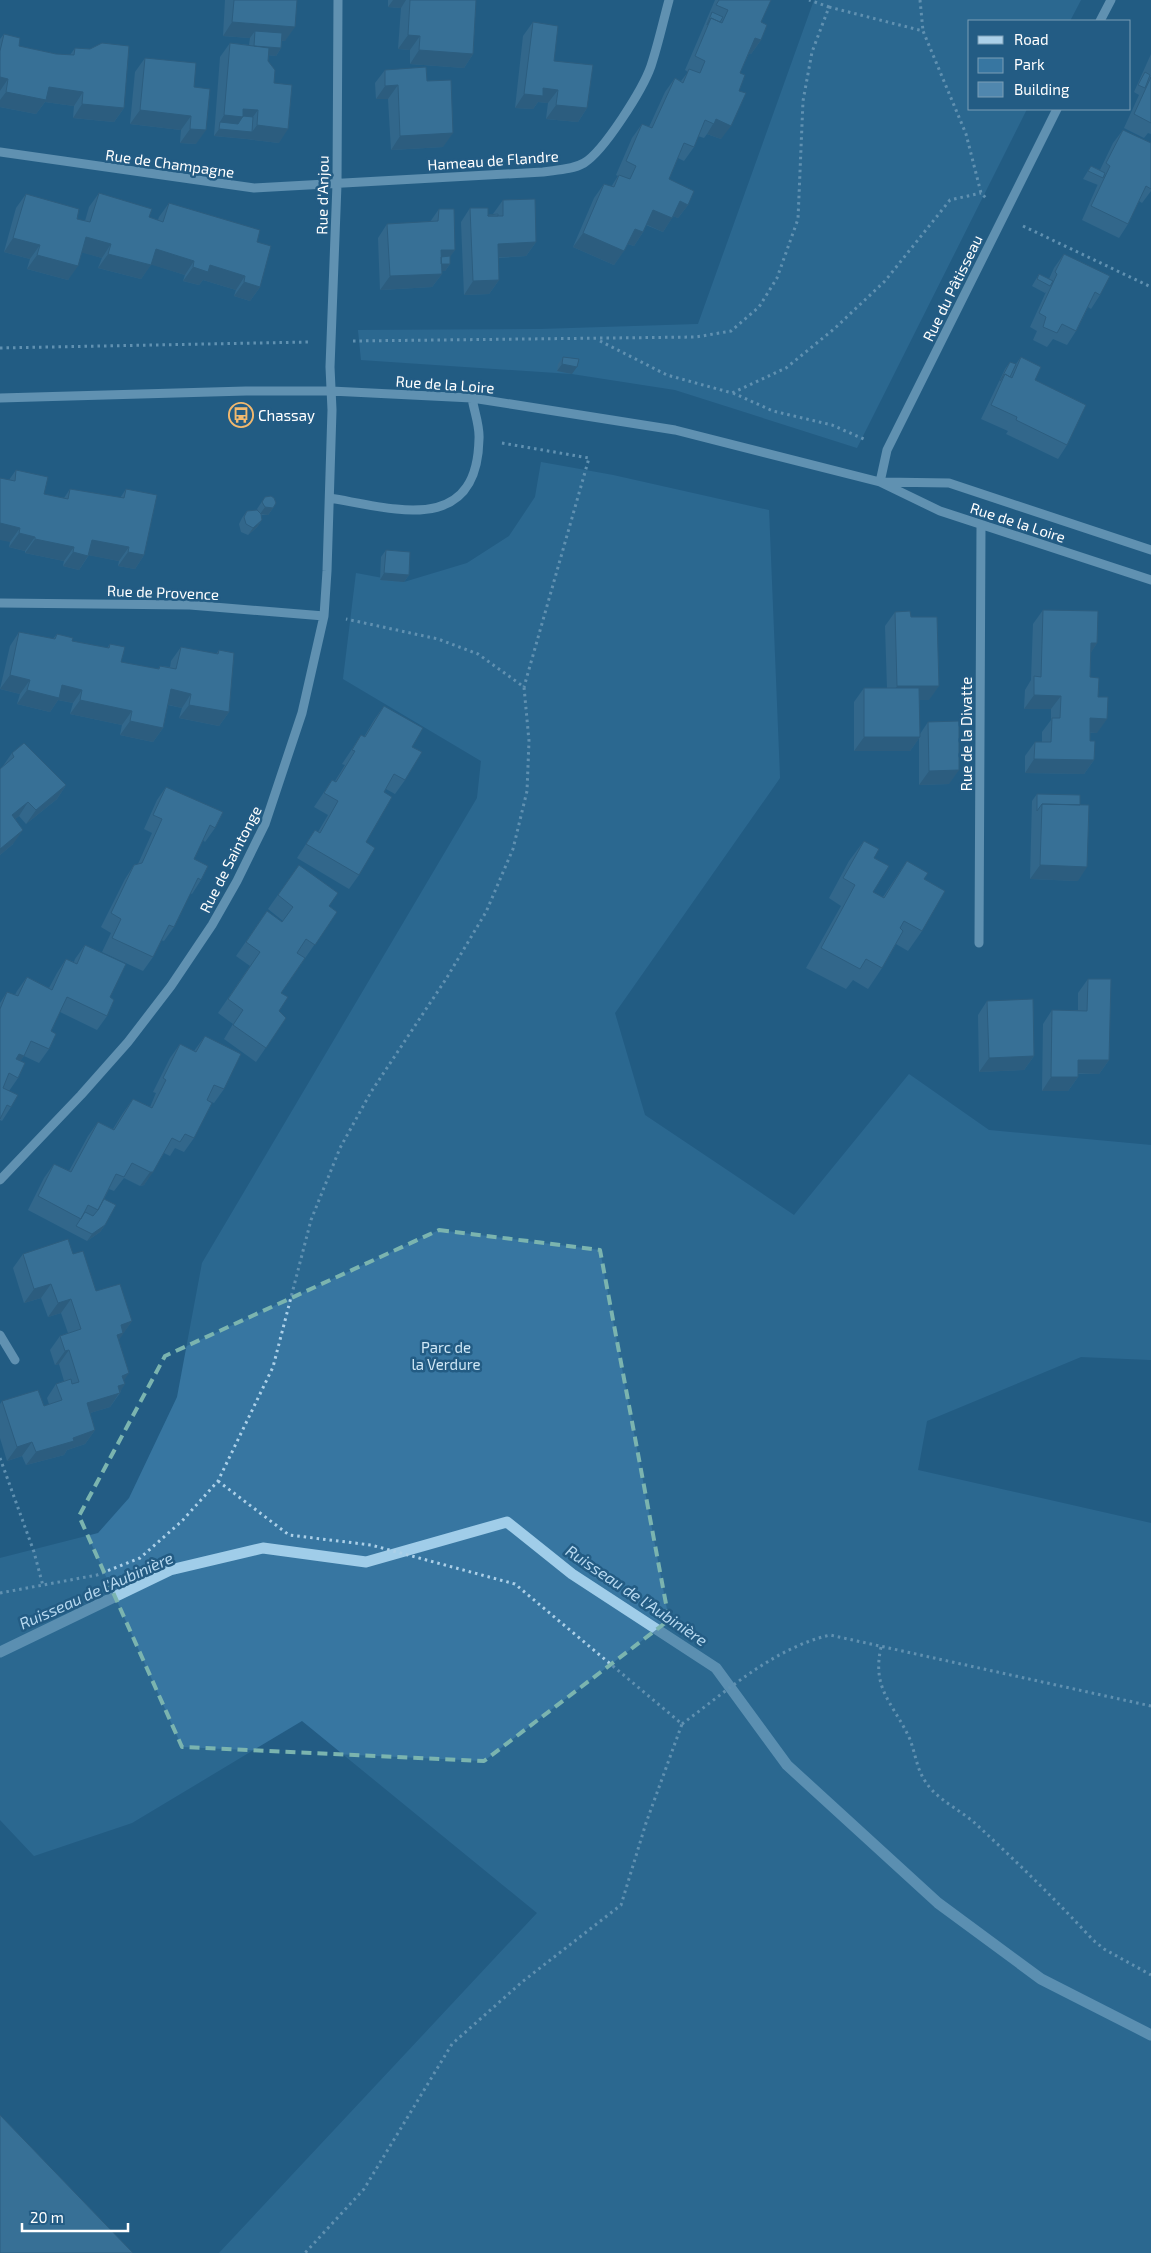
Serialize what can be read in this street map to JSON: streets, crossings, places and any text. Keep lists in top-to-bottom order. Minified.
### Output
{"streets":{"street":["Hameau de Flandre","Rue de Champagne","Rue d'Anjou","Rue du Pâtisseau","Rue de la Loire","Rue de Provence","Rue de la Divatte","Rue de Saintonge"]},"crossings":[["Hameau de Flandre","Rue de Champagne"],["Hameau de Flandre","Rue d'Anjou"],["Rue de Champagne","Rue d'Anjou"],["Rue d'Anjou","Rue de la Loire"],["Rue d'Anjou","Rue de Saintonge"],["Rue du Pâtisseau","Rue de la Loire"],["Rue de la Loire","Rue de la Divatte"],["Rue de la Loire","Rue de Saintonge"],["Rue de Provence","Rue de Saintonge"]],"water":["Ruisseau de l'Aubinière"],"parks":["Parc de la Verdure"],"places":{"bus stop":["Chassay"]},"legend":["Road","Park","Building"],"scale_bar":"20 m"}
